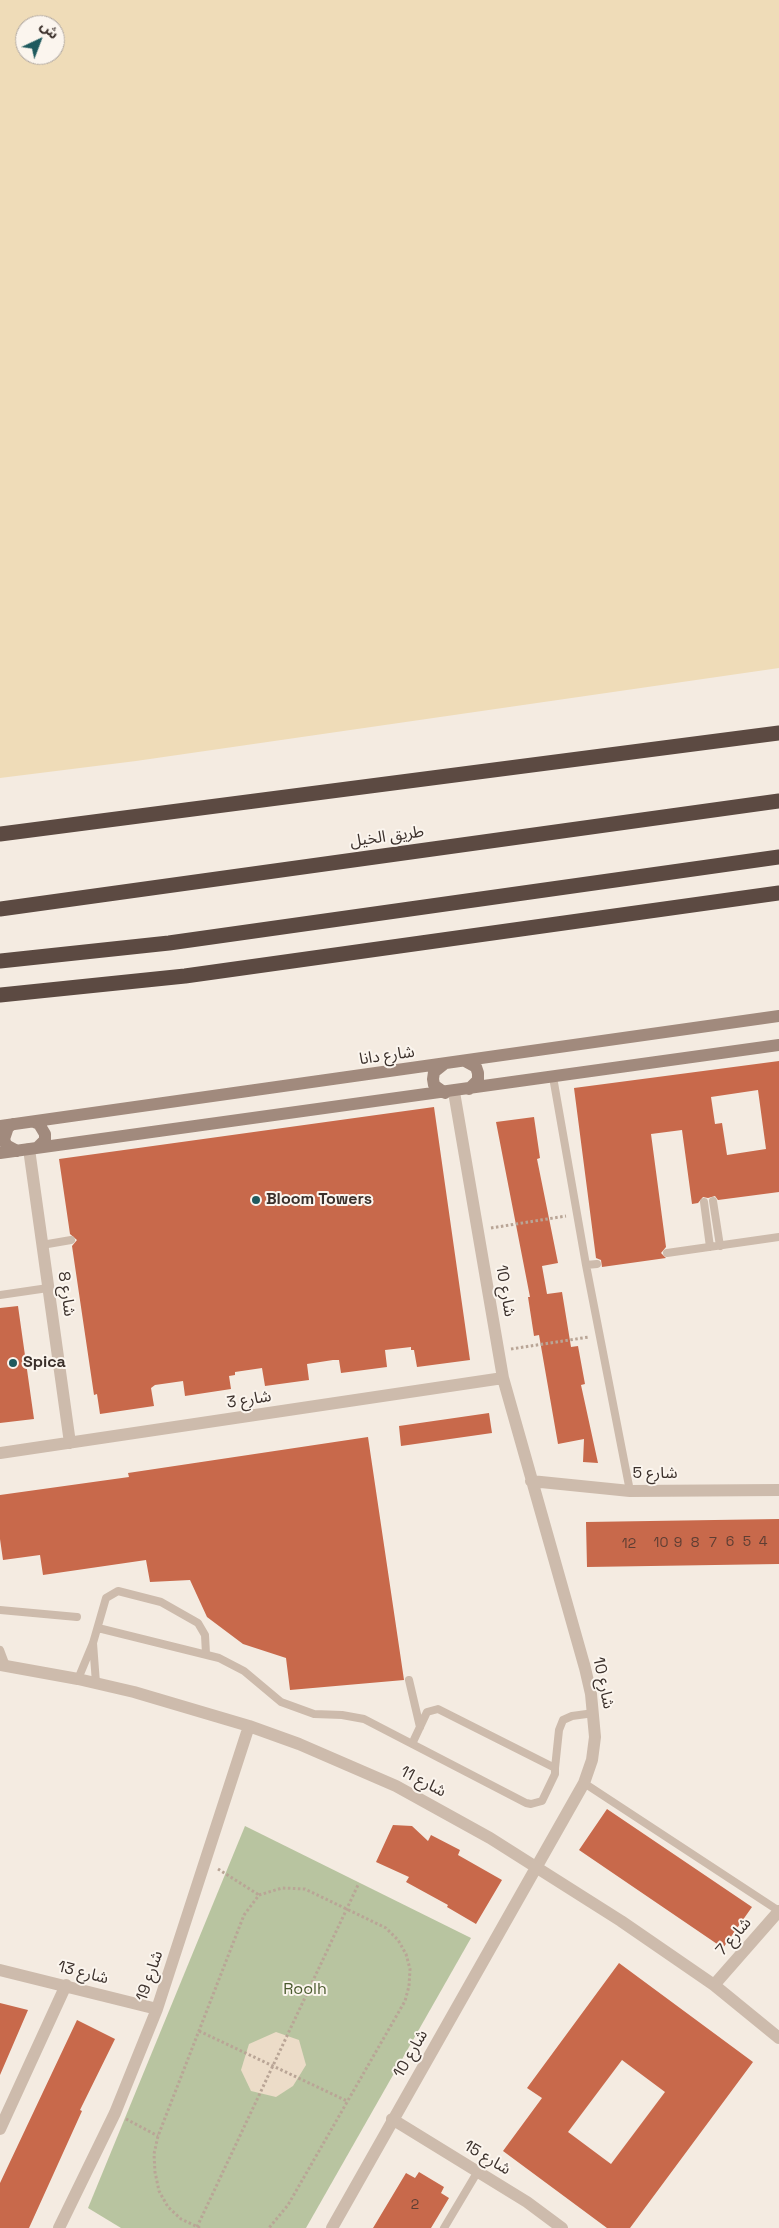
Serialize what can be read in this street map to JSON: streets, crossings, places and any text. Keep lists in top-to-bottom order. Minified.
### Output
{"streets":{"highway":["طريق الخيل"],"street":["شارع دانا","شارع 10","شارع 8","شارع 3","شارع 5","شارع 11","شارع 7","شارع 13","شارع 19","شارع 15"]},"crossings":[["شارع دانا","شارع 10"],["شارع دانا","شارع 8"],["شارع 10","شارع 3"],["شارع 10","شارع 5"],["شارع 10","شارع 11"],["شارع 10","شارع 15"],["شارع 8","شارع 3"],["شارع 11","شارع 7"],["شارع 11","شارع 19"],["شارع 13","شارع 19"]],"parks":["Roolh"],"places":["Bloom Towers","Spica"],"house_numbers":["6","5","4","10","9","8","7","12","2"],"north":"top right"}
